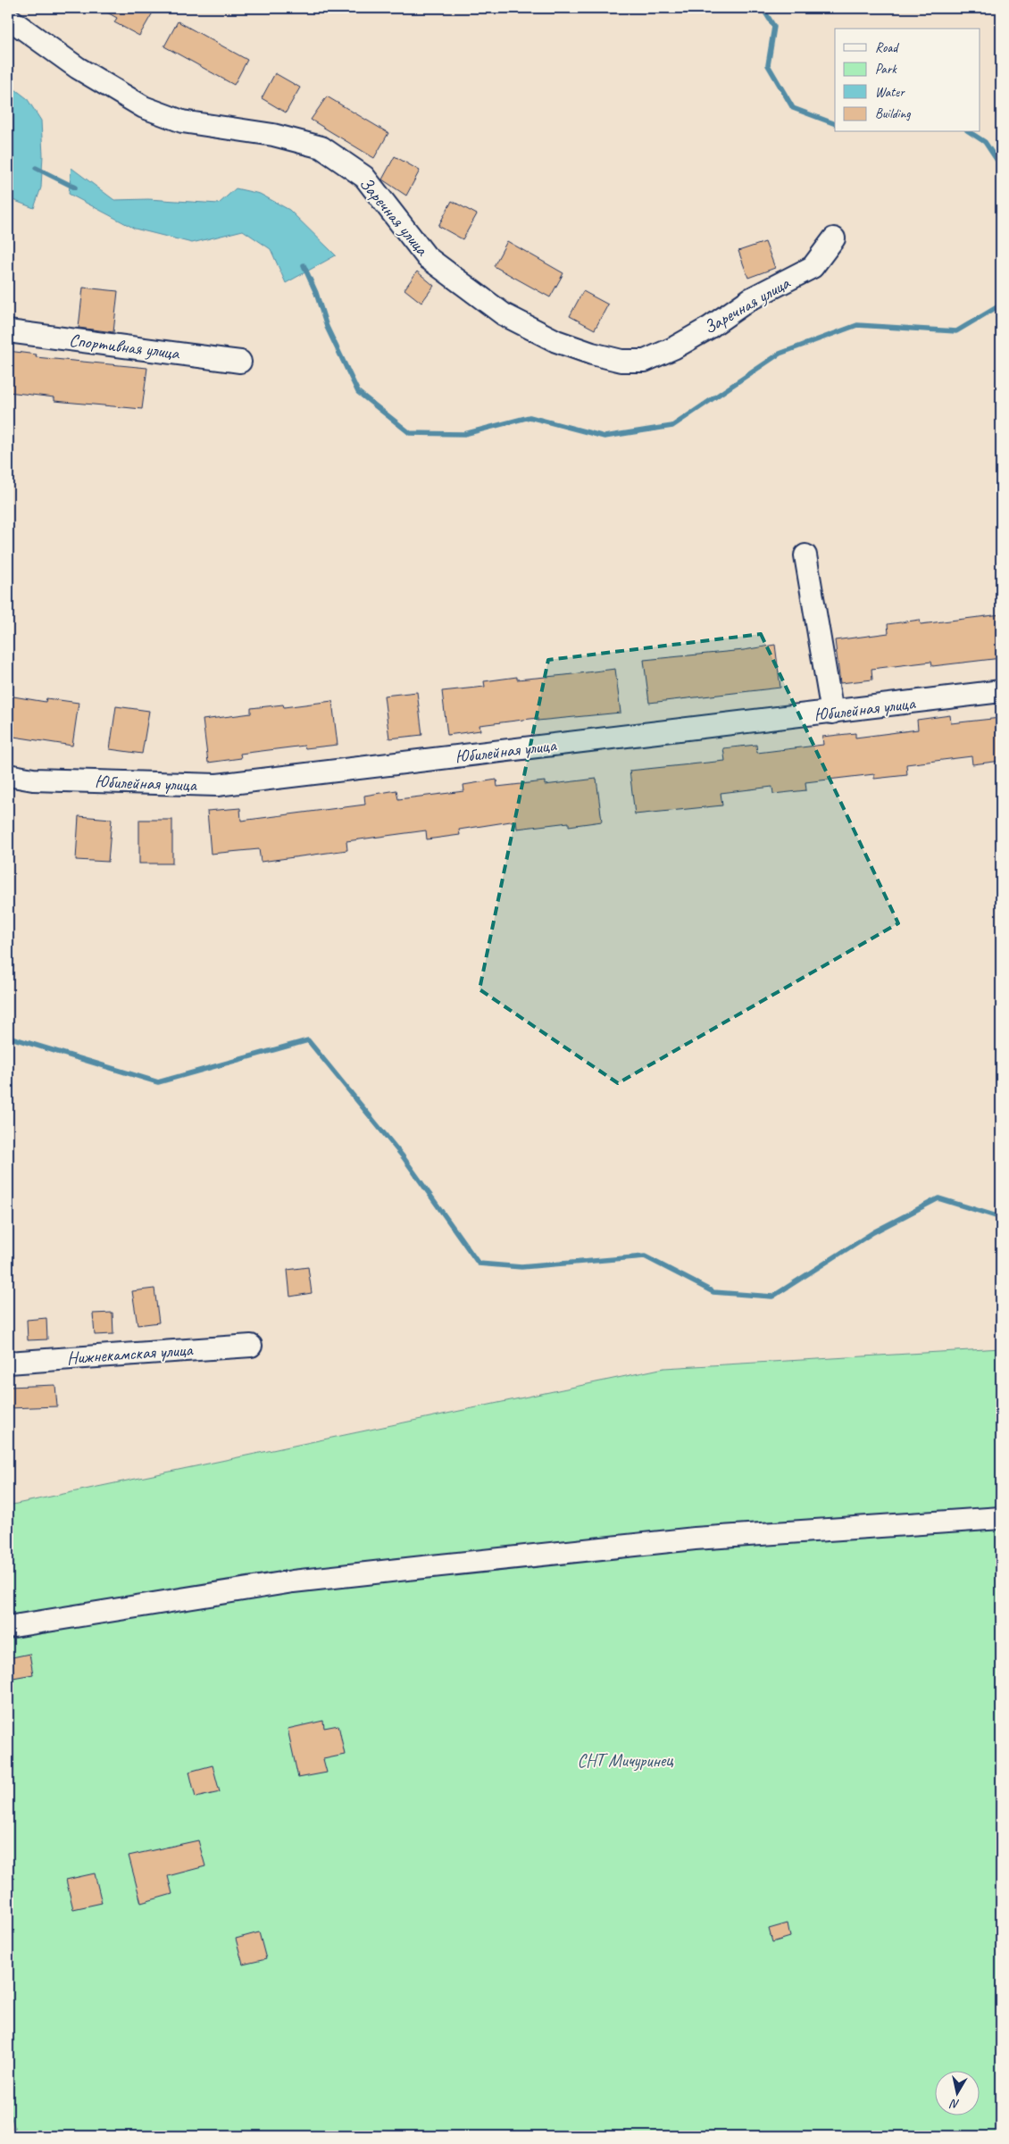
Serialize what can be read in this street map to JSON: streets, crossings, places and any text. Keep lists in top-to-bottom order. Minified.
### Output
{"streets":{"street":["Заречная улица","Спортивная улица","Юбилейная улица","Нижнекамская улица"]},"parks":["СНТ Мичуринец"],"legend":["Road","Park","Water","Building"],"north":"bottom"}
